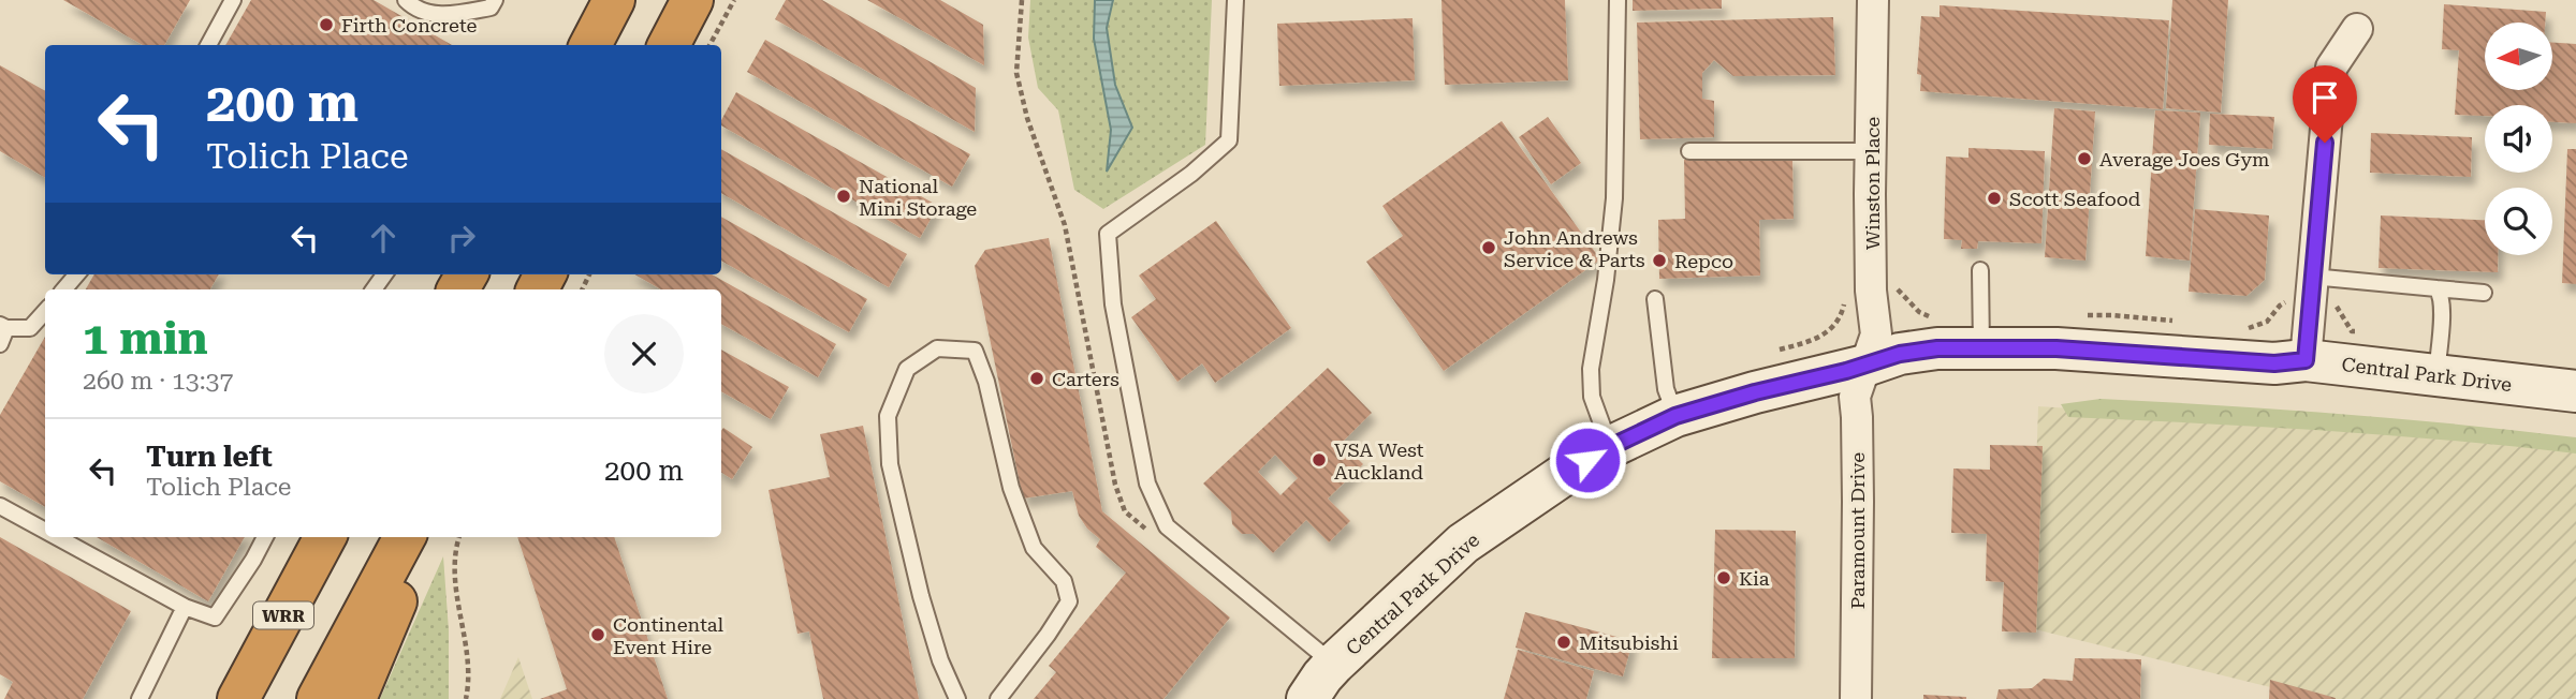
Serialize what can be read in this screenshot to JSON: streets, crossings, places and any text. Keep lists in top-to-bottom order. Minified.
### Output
{"streets":{"highway":["WRR"],"main road":["Central Park Drive"],"street":["Winston Place","Paramount Drive"]},"crossings":[["Winston Place","Central Park Drive"],["Winston Place","Paramount Drive"],["Central Park Drive","Paramount Drive"]],"places":["Firth Concrete","Average Joes Gym","National Mini Storage","Scott Seafood","John Andrews Service & Parts","Repco","Carters","VSA West Auckland","Kia","Continental Event Hire","Mitsubishi"],"north":"left","page":{"turn":["200 m","Tolich Place"],"heading":["1 min","260 m · 13:37"],"list":[{"name":"Turn left","note":"Tolich Place","value":"200 m"}]}}
